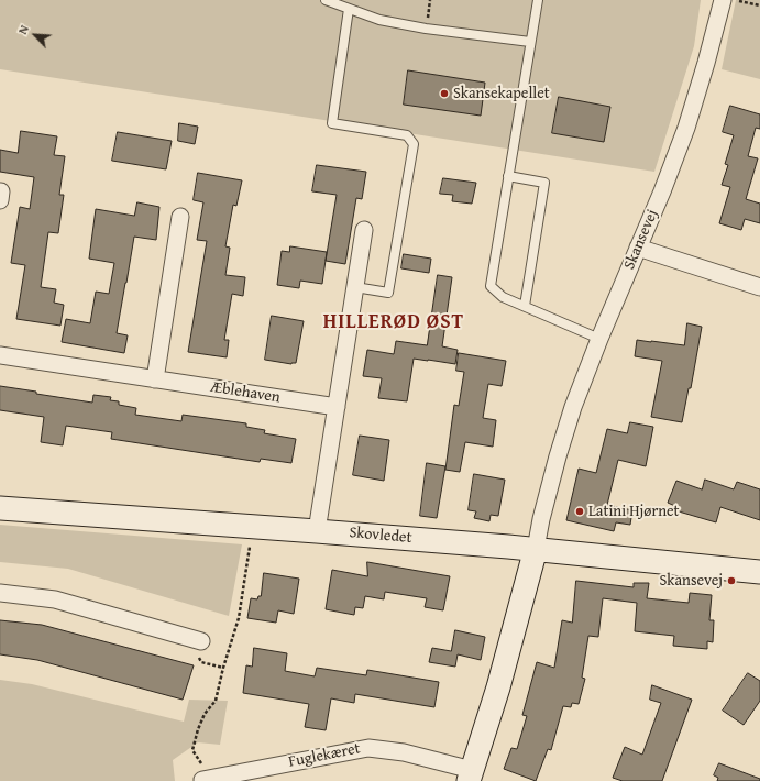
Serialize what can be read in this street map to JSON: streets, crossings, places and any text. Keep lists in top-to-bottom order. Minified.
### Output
{"streets":{"street":["Skansevej","Æblehaven","Skovledet","Fuglekæret"]},"crossings":[["Skansevej","Skovledet"],["Skansevej","Fuglekæret"]],"districts":["HILLERØD ØST"],"places":["Skansekapellet","Latini Hjørnet","Skansevej"],"north":"top left"}
